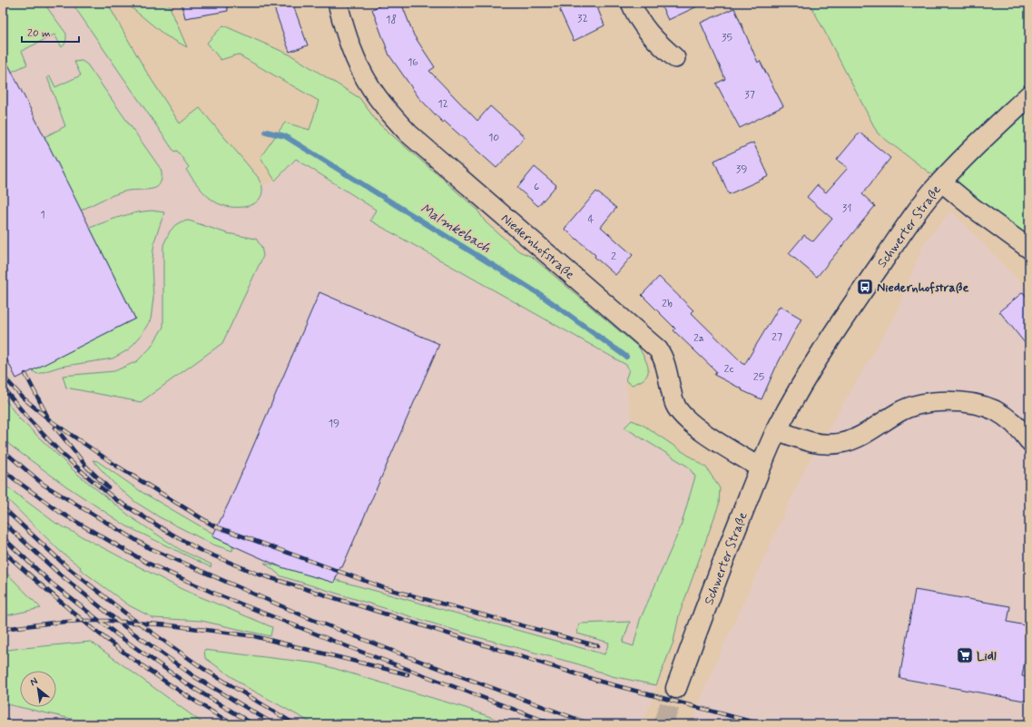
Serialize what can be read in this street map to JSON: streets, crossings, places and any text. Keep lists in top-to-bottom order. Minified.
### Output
{"streets":{"main road":["Schwerter Straße"],"street":["Niedernhofstraße"]},"crossings":[["Schwerter Straße","Niedernhofstraße"]],"water":["Malmkebach"],"places":{"bus stop":["Niedernhofstraße"],"supermarket":["Lidl"]},"house_numbers":["32","18","35","16","37","12","10","39","6","31","1","4","2","2b","27","2a","2c","25","19"],"scale_bar":"20 m","north":"top left"}
